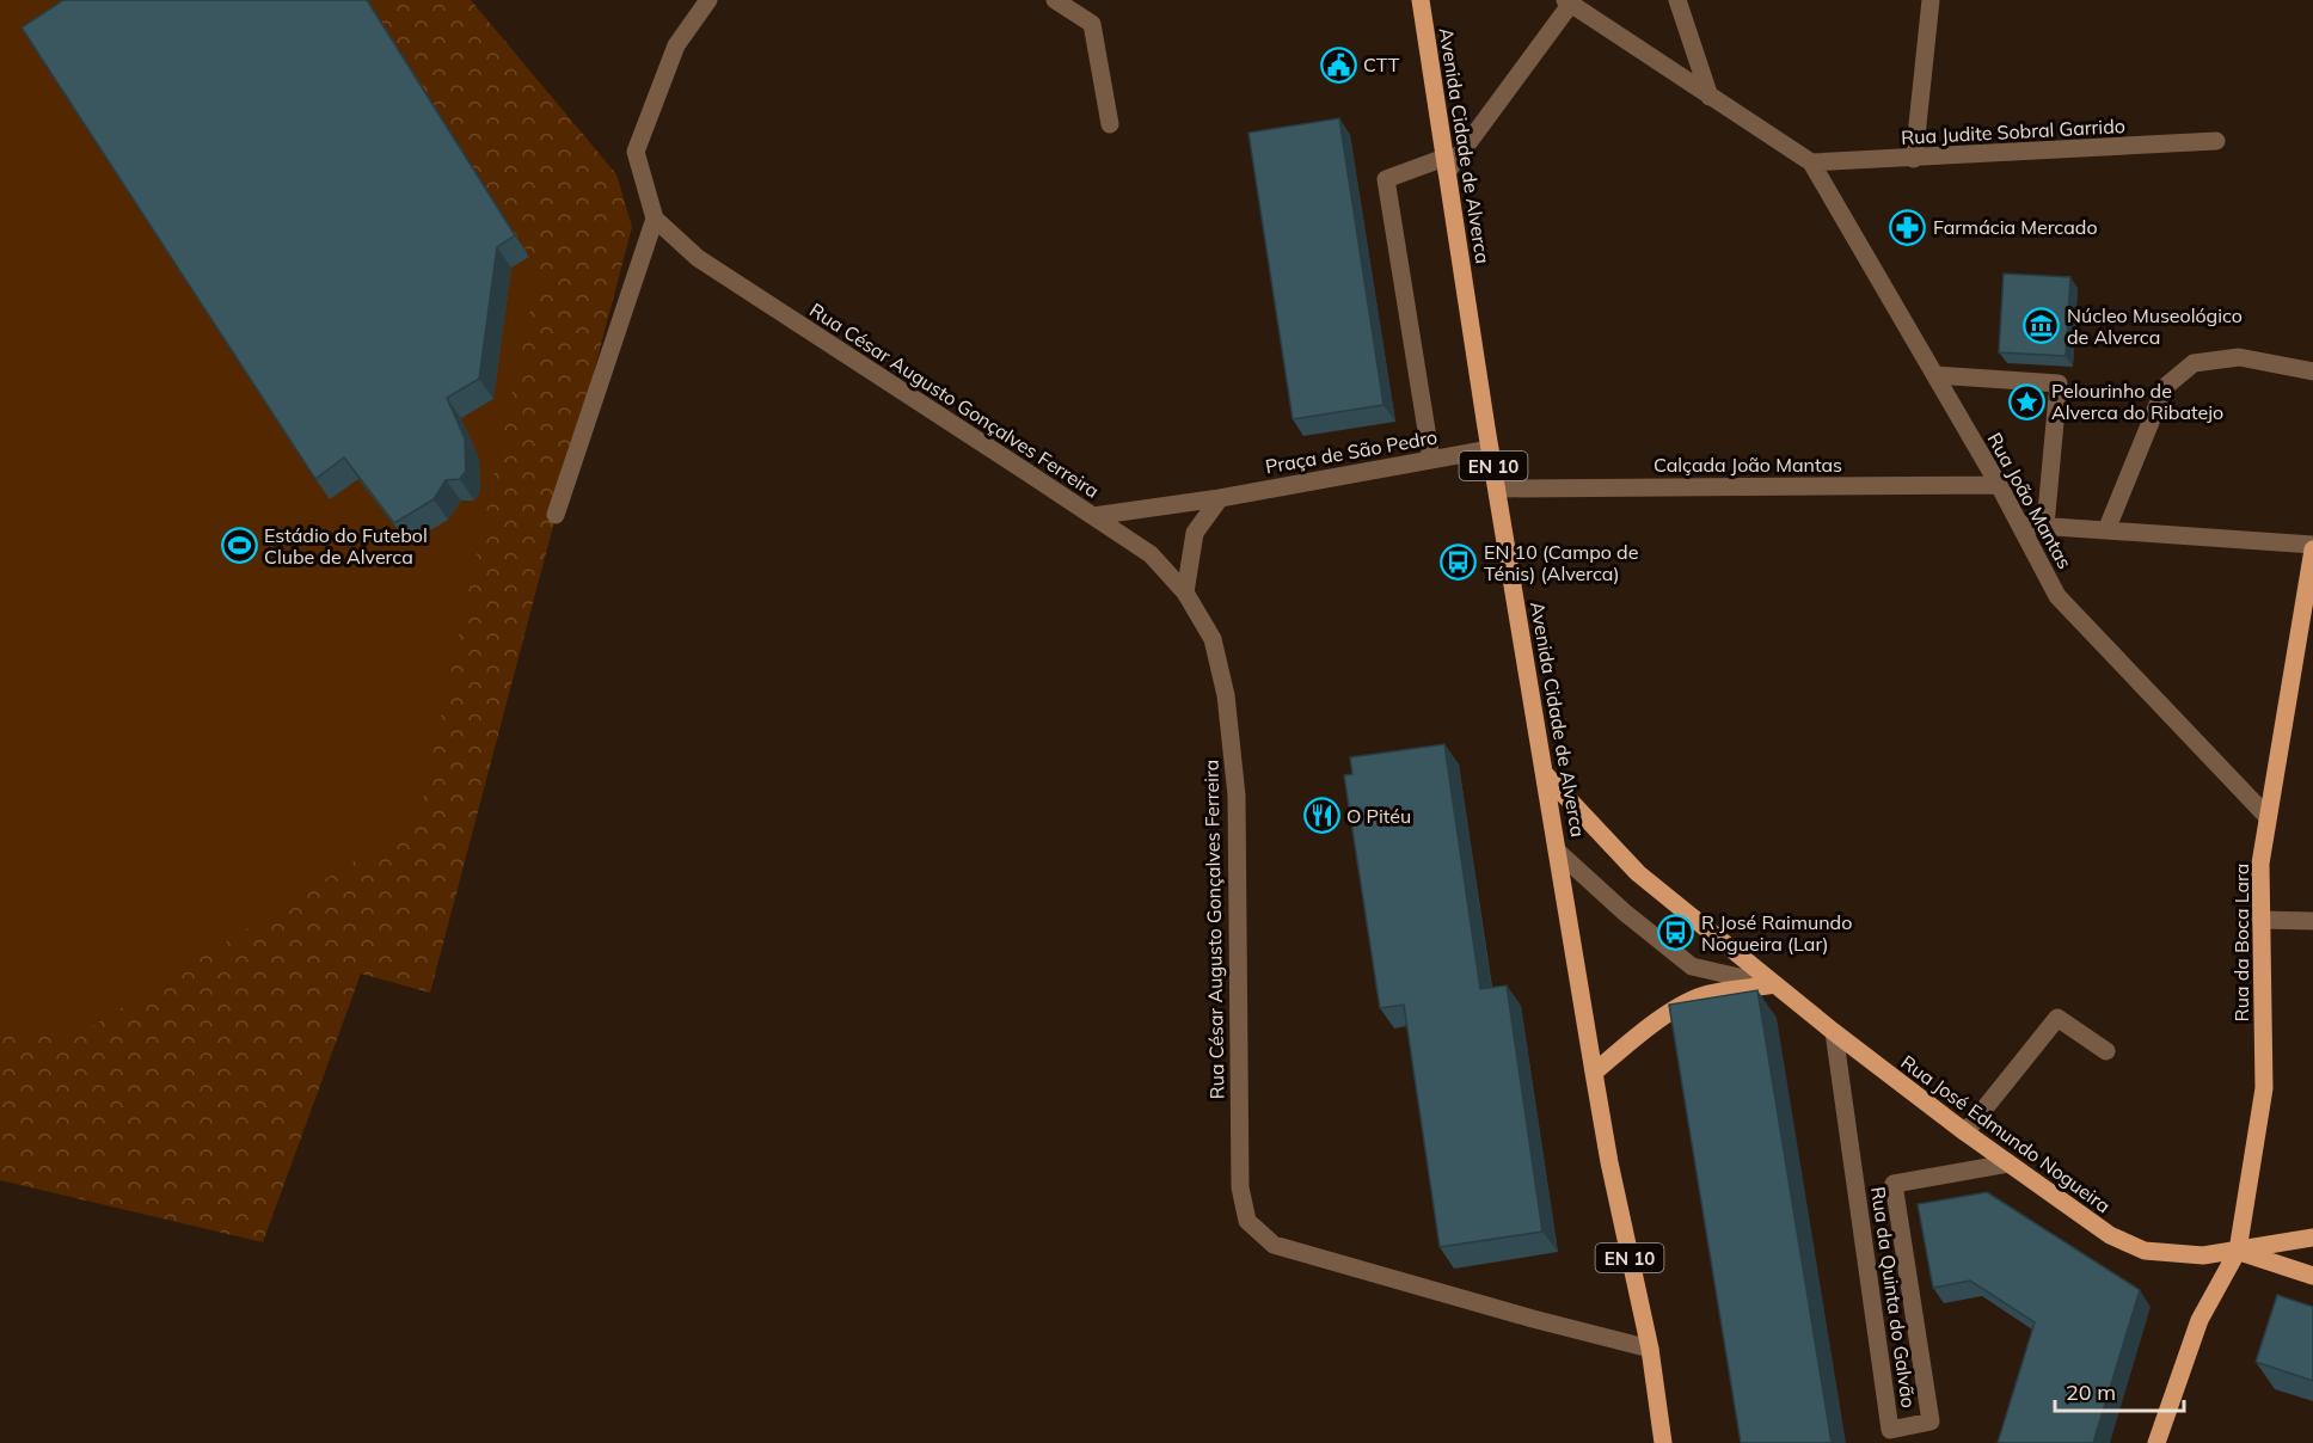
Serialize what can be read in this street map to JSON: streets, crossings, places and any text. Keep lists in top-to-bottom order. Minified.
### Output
{"streets":{"main road":["Avenida Cidade de Alverca","EN 10","Rua da Boca Lara","Rua José Edmundo Nogueira"],"street":["Rua Judite Sobral Garrido","Rua César Augusto Gonçalves Ferreira","Praça de São Pedro","Calçada João Mantas","Rua João Mantas","Rua da Quinta do Galvão"]},"crossings":[["Rua Judite Sobral Garrido","Rua João Mantas"],["Avenida Cidade de Alverca","Rua César Augusto Gonçalves Ferreira"],["Avenida Cidade de Alverca","Praça de São Pedro"],["Avenida Cidade de Alverca","Calçada João Mantas"],["Avenida Cidade de Alverca","Rua José Edmundo Nogueira"],["Rua César Augusto Gonçalves Ferreira","Praça de São Pedro"],["Calçada João Mantas","Rua João Mantas"],["Rua João Mantas","Rua da Boca Lara"],["Rua da Boca Lara","Rua José Edmundo Nogueira"],["Rua José Edmundo Nogueira","Rua da Quinta do Galvão"]],"places":{"public building":["CTT"],"pharmacy":["Farmácia Mercado"],"museum":["Núcleo Museológico de Alverca"],"place":["Pelourinho de Alverca do Ribatejo"],"sports":["Estádio do Futebol Clube de Alverca"],"bus stop":["EN 10 (Campo de Ténis) (Alverca)","R José Raimundo Nogueira (Lar)"],"restaurant":["O Pitéu"]},"scale_bar":"20 m"}
